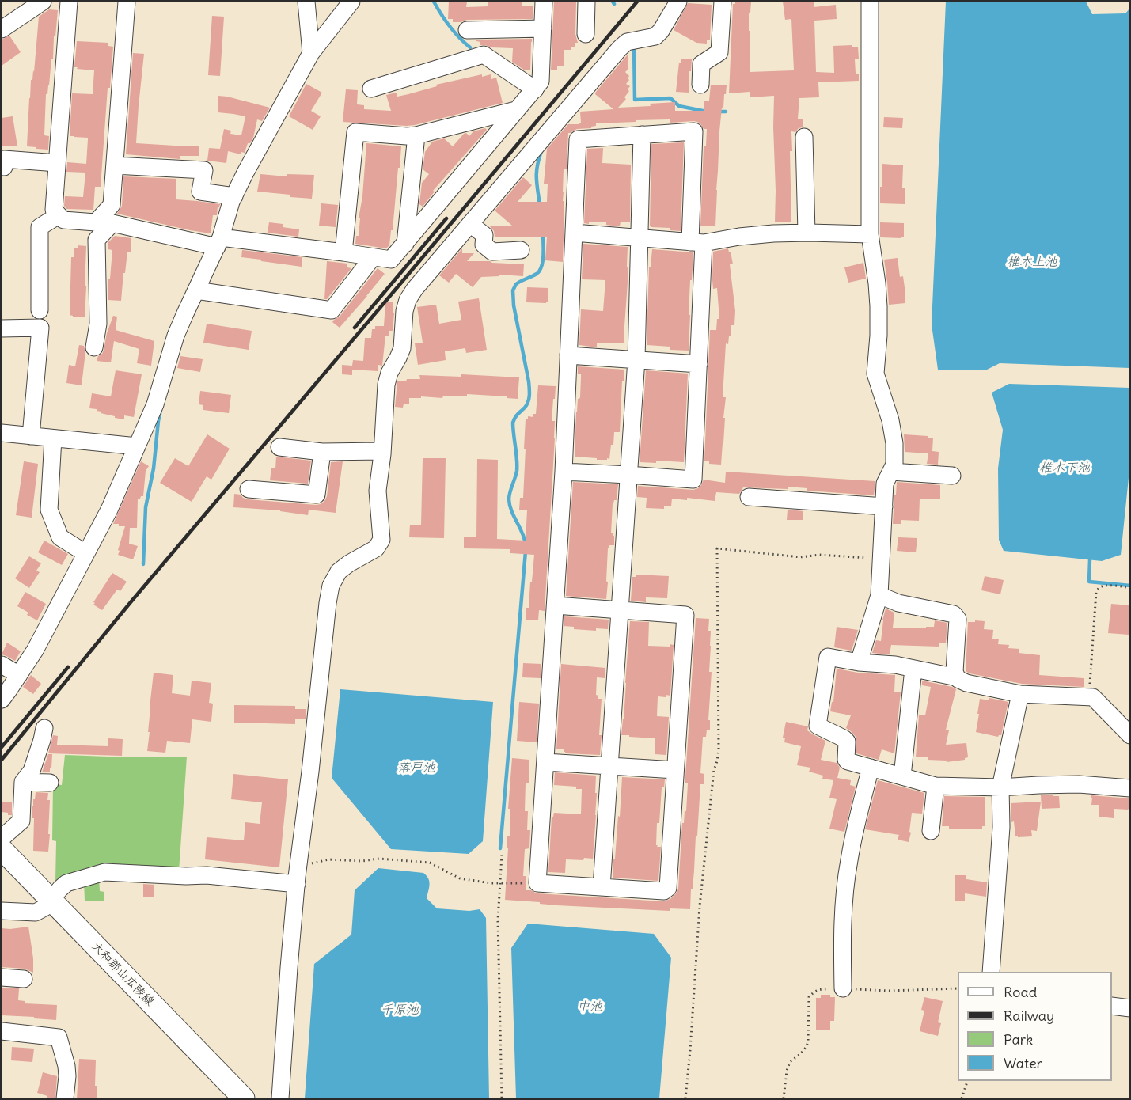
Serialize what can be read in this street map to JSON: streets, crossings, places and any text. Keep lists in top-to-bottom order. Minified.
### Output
{"streets":{"main road":["大和郡山広陵線"]},"water":["椎木上池","椎木下池","落戸池","中池","千原池"],"legend":["Road","Railway","Park","Water"]}
